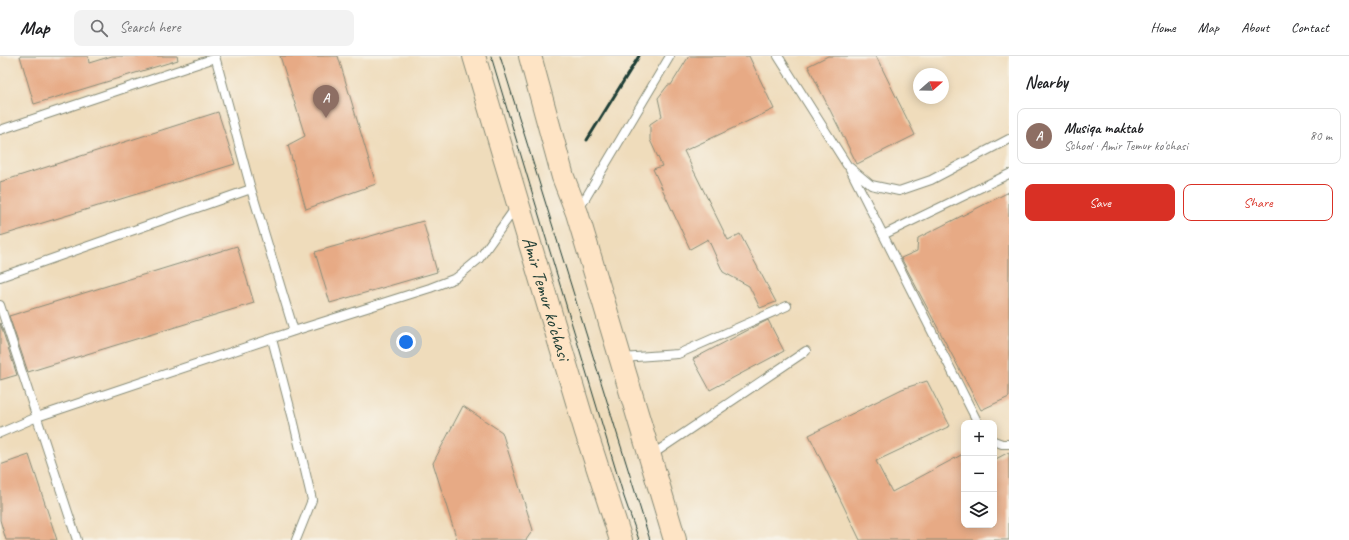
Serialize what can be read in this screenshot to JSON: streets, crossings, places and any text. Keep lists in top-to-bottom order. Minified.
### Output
{"streets":{"main road":["Amir Temur ko'chasi"]},"north":"right","page":{"header":"Map","search":"Search here","nav":["Home","Map","About","Contact"],"heading":"Nearby","pins":"A","list":[{"mark":"A","name":"Musiqa maktab","note":"School · Amir Temur ko'chasi","value":"80 m"}],"buttons":["Save","Share"],"map_buttons":["+","−"]}}
